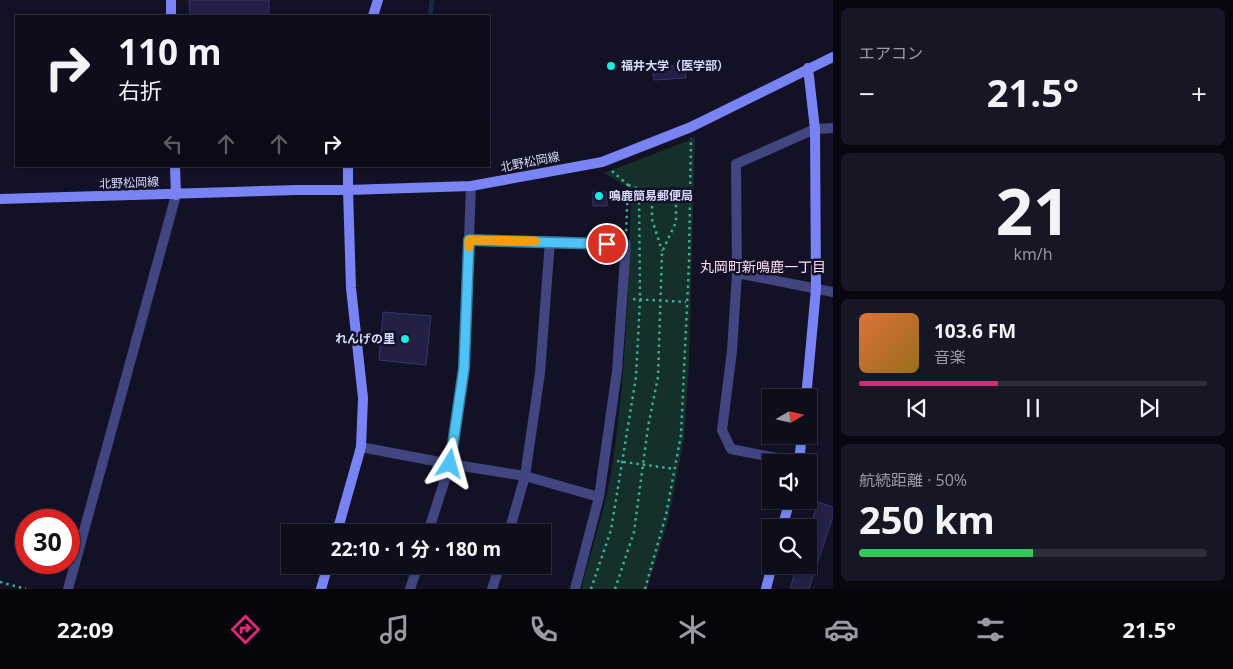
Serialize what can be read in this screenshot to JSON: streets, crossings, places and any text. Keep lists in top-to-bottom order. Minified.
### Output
{"streets":{"street":["北野松岡線"]},"districts":["丸岡町新鳴鹿一丁目"],"places":["福井大学（医学部）","鳴鹿簡易郵便局","れんげの里"],"north":"right","page":{"tile":["エアコン",["21","km/h"],["航続距離 · 50%","250 km"]],"turn":["110 m","右折"],"heat":["−","21.5°","+"],"song":["103.6 FM","音楽"],"limit":"30","trip":"22:10 · 1 分 · 180 m","tabs":["22:09","21.5°"]}}
